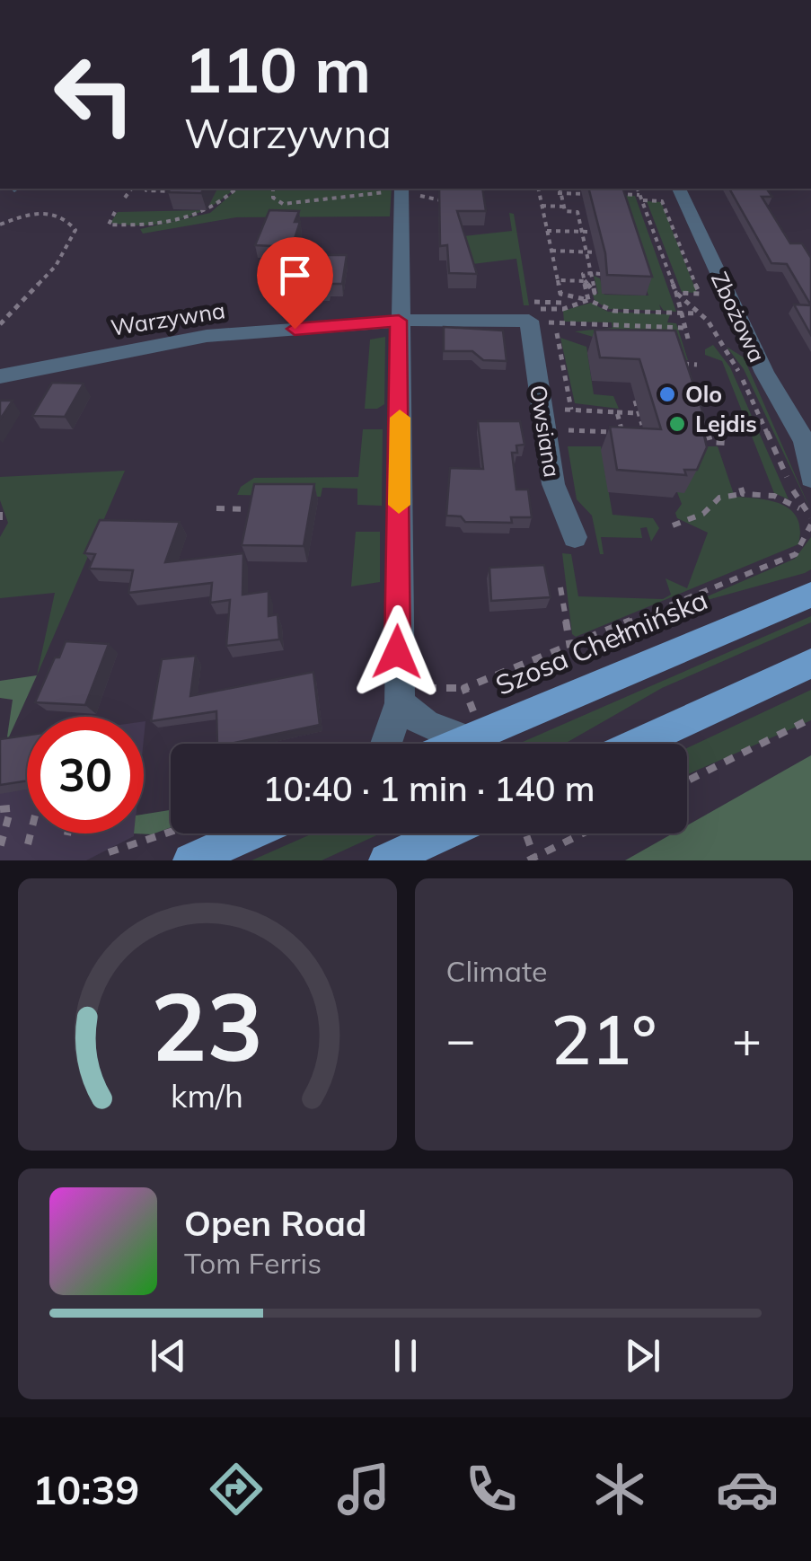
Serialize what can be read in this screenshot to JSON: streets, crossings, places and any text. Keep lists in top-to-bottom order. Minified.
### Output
{"streets":{"main road":["Szosa Chełmińska"],"street":["Zbożowa","Warzywna","Owsiana"]},"crossings":[["Warzywna","Owsiana"]],"places":["Olo","Lejdis"],"page":{"turn":["110 m","Warzywna"],"limit":"30","trip":"10:40 · 1 min · 140 m","tile":"Climate","heat":["−","21°","+"],"song":["Open Road","Tom Ferris"],"tabs":"10:39","gauge":["23","km/h"]}}
